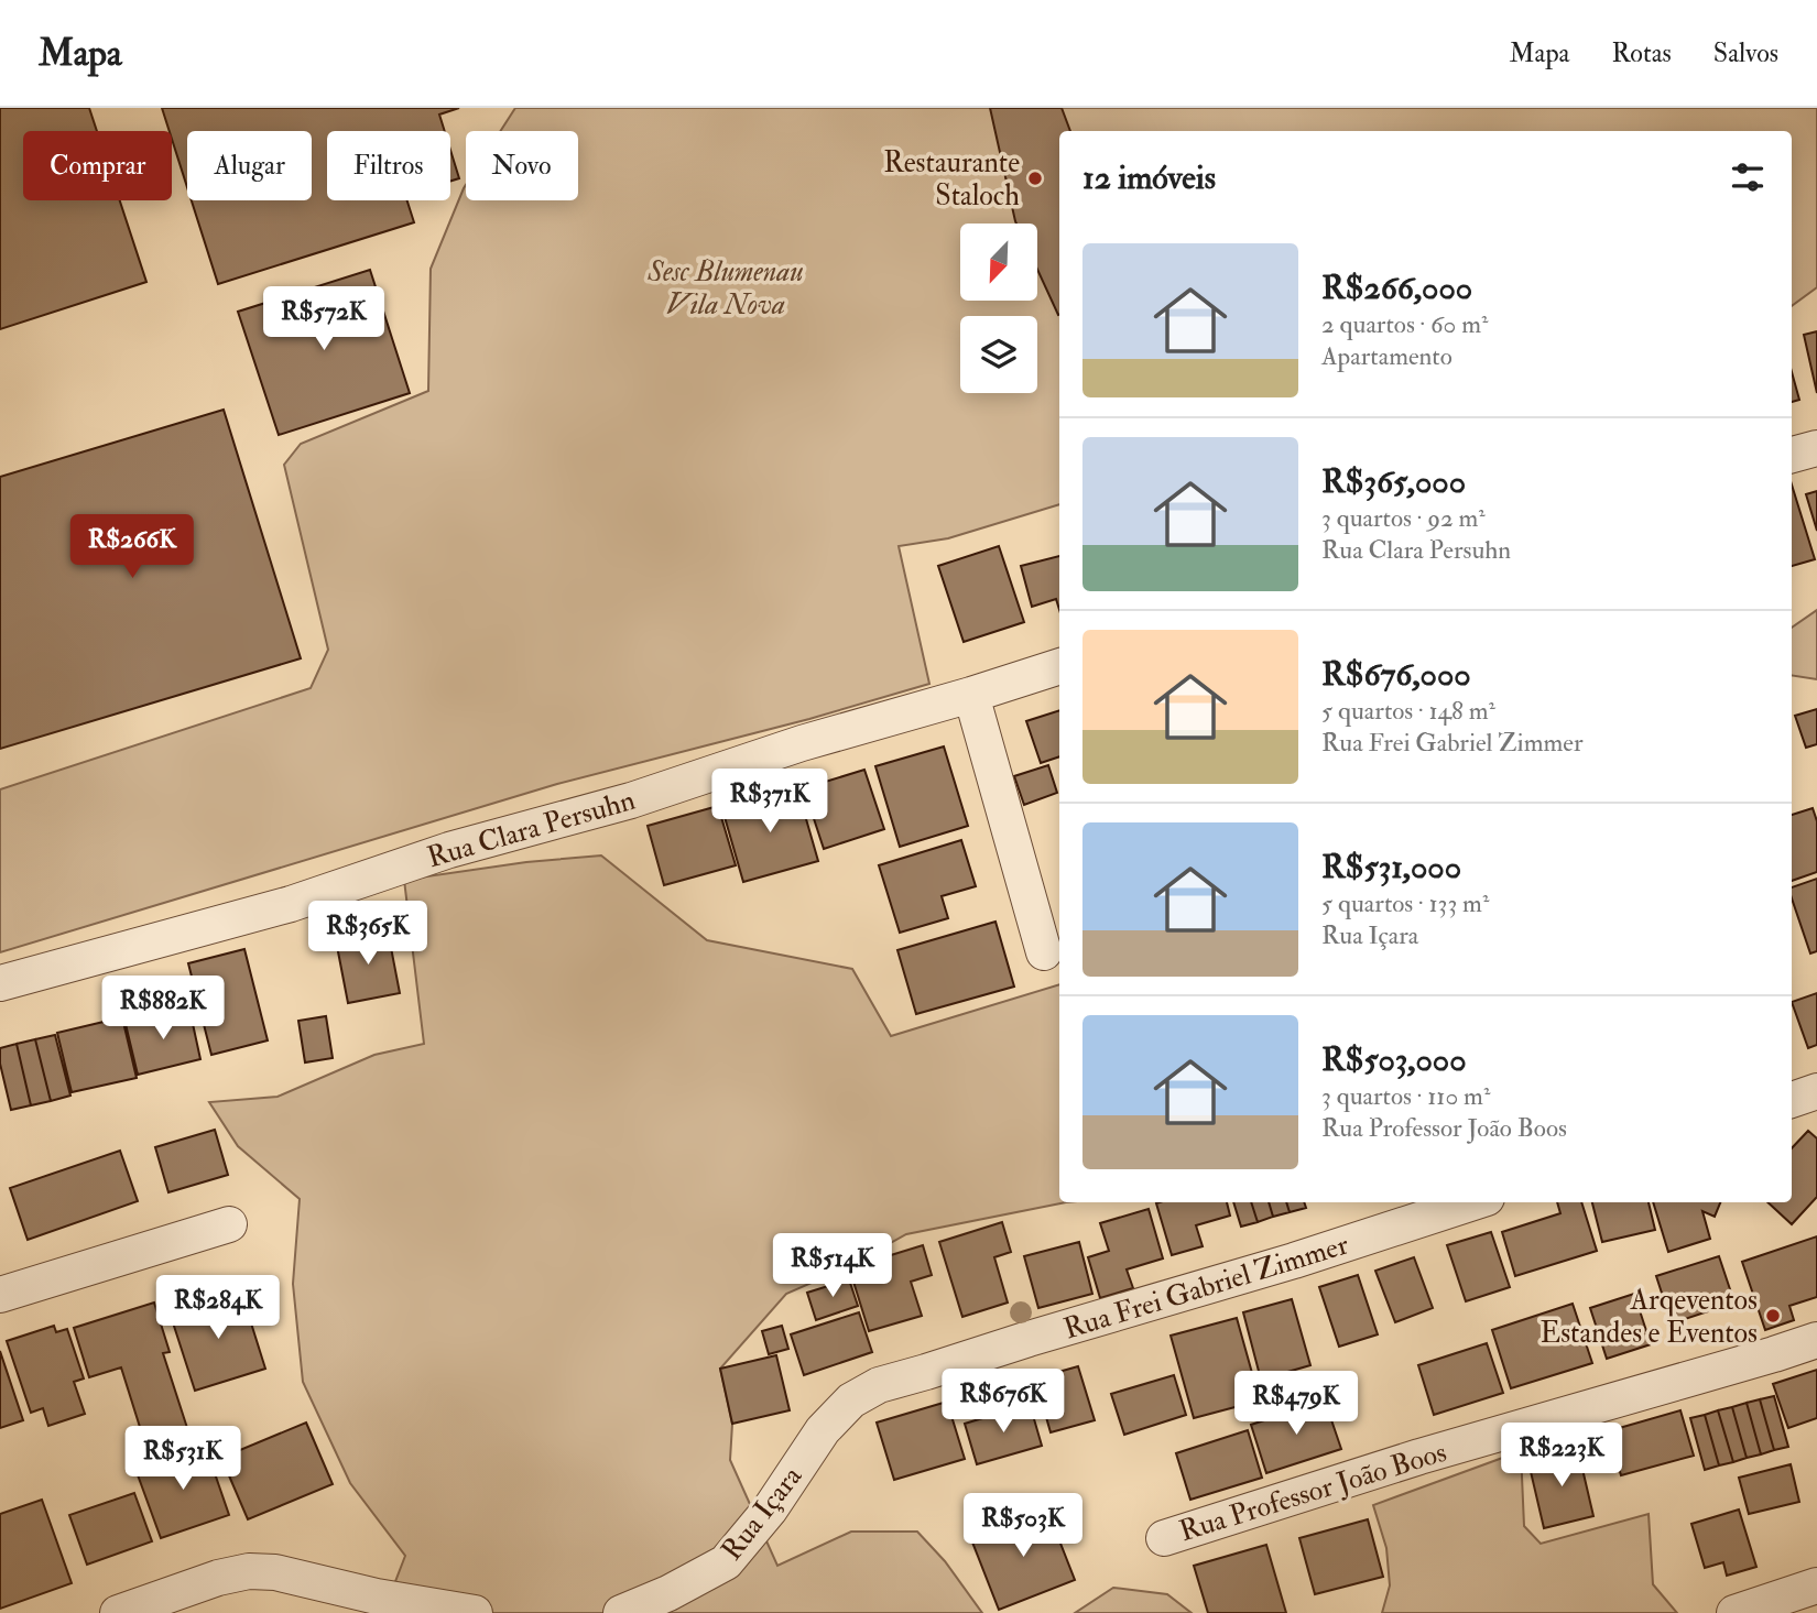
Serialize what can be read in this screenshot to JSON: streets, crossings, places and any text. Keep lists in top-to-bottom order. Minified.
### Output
{"streets":{"street":["Rua Clara Persuhn","Rua Frei Gabriel Zimmer","Rua Professor João Boos","Rua Içara"]},"crossings":[["Rua Frei Gabriel Zimmer","Rua Içara"]],"parks":["Sesc Blumenau Vila Nova"],"places":["Restaurante Staloch","Arqeventos Estandes e Eventos"],"north":"bottom left","page":{"header":"Mapa","nav":["Mapa","Rotas","Salvos"],"chip":["Comprar","Alugar","Filtros","Novo"],"heading":"12 imóveis","list":[{"name":"R$266,000","note":"2 quartos · 60 m² · Apartamento"},{"name":"R$365,000","note":"3 quartos · 92 m² · Rua Clara Persuhn"},{"name":"R$676,000","note":"5 quartos · 148 m² · Rua Frei Gabriel Zimmer"},{"name":"R$531,000","note":"5 quartos · 133 m² · Rua Içara"},{"name":"R$503,000","note":"3 quartos · 110 m² · Rua Professor João Boos"}],"price":["R$572K","R$266K","R$371K","R$365K","R$882K","R$514K","R$284K","R$676K","R$479K","R$223K","R$531K","R$503K"]}}
